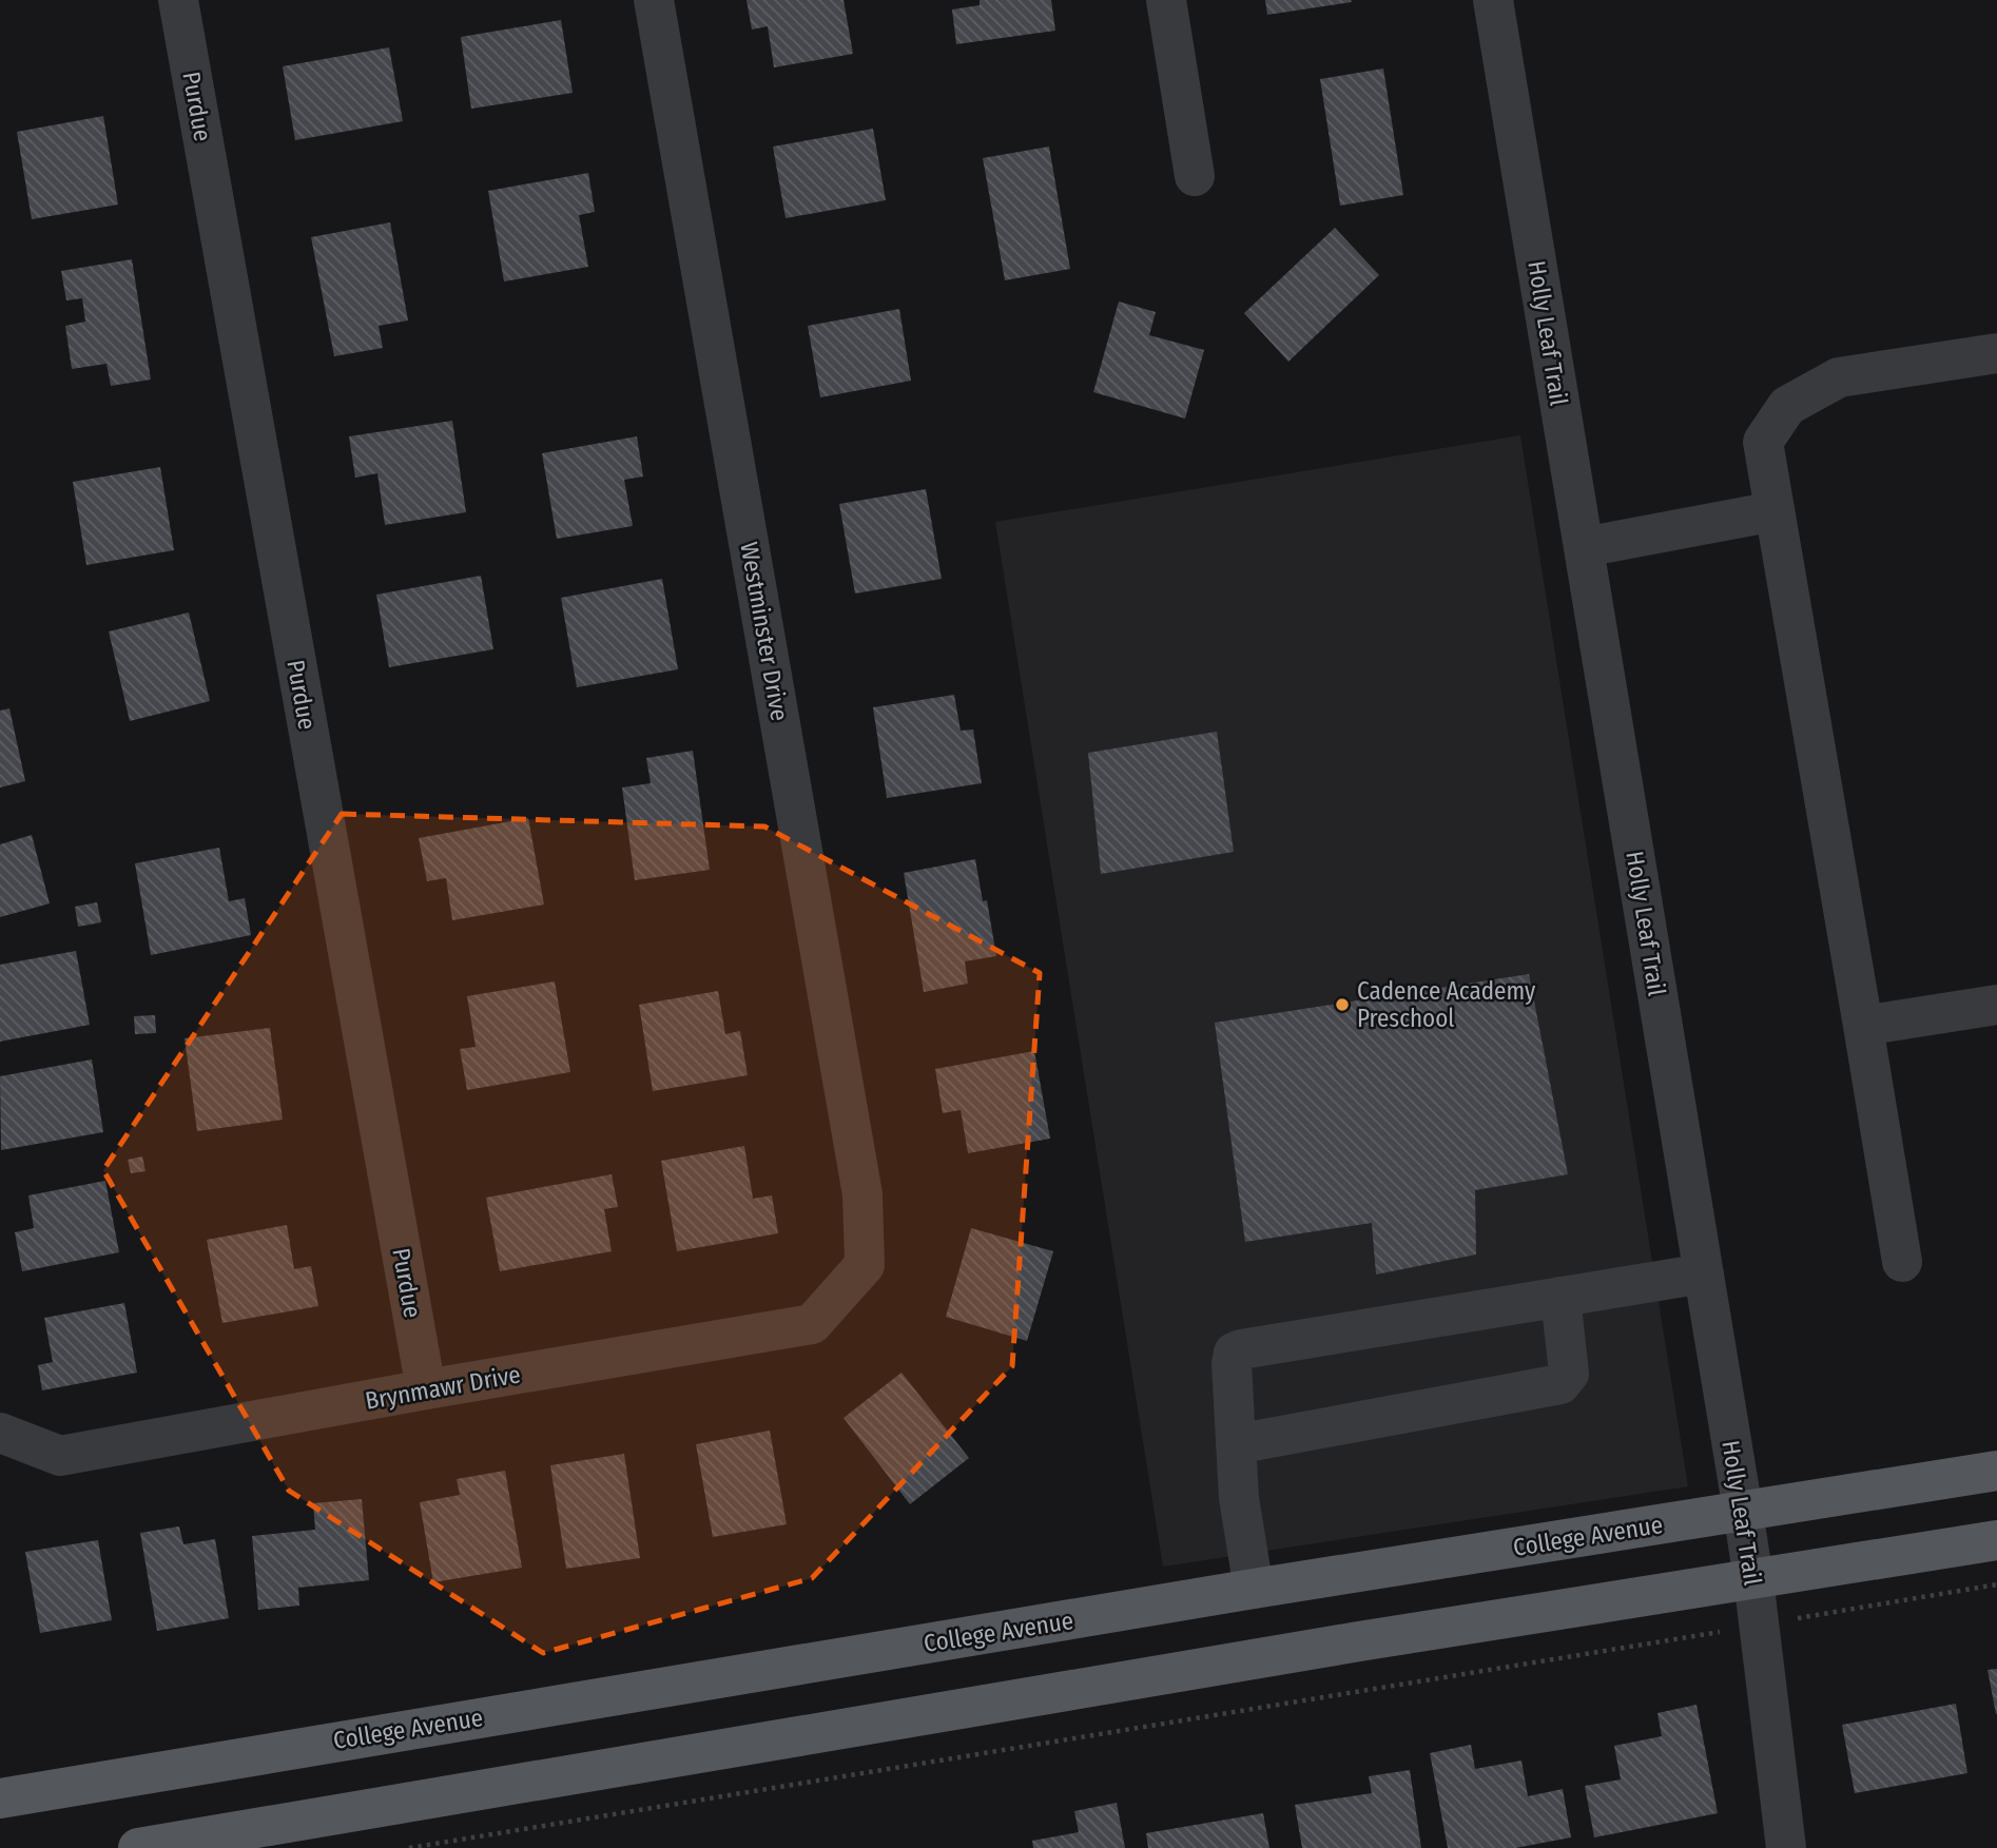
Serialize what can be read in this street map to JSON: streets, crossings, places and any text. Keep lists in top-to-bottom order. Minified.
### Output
{"streets":{"main road":["College Avenue"],"street":["Purdue","Holly Leaf Trail","Westminster Drive","Brynmawr Drive"]},"crossings":[["Purdue","Brynmawr Drive"],["Holly Leaf Trail","College Avenue"],["Westminster Drive","Brynmawr Drive"]],"places":["Cadence Academy Preschool"]}
